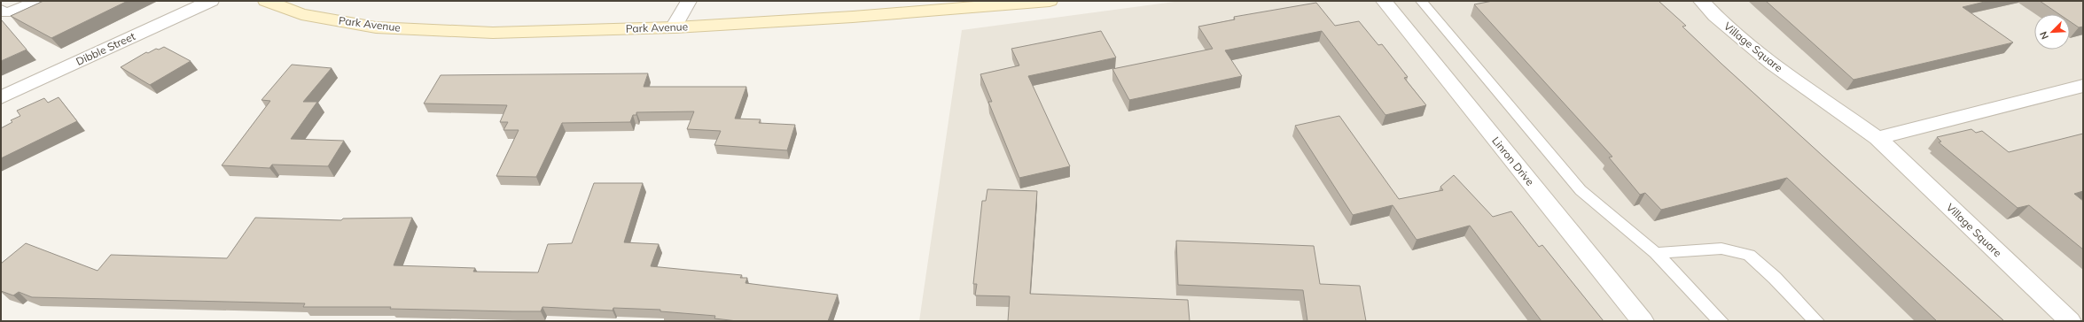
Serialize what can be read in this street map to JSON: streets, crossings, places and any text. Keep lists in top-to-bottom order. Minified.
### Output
{"streets":{"main road":["Park Avenue"],"street":["Village Square","Dibble Street","Linron Drive"]},"north":"bottom left"}
